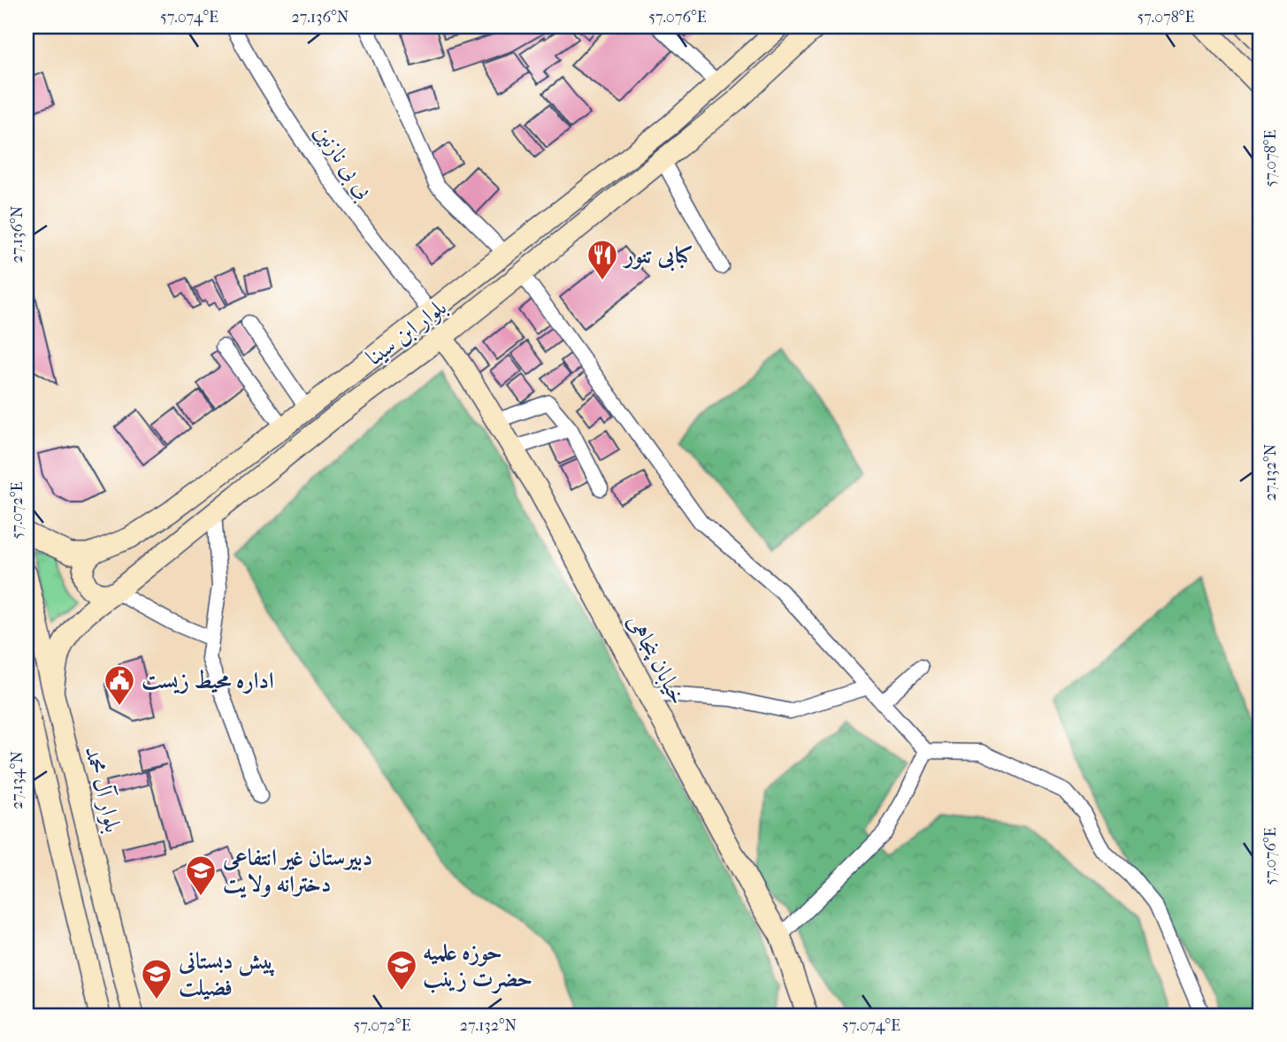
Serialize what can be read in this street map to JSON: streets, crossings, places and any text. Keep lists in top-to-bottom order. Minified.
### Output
{"streets":{"main road":["بلوار ابن سینا","خیابان پنجاهی","بلوار آل محمد"],"street":["بی بی نازنین"]},"crossings":[["بی بی نازنین","بلوار ابن سینا"],["بلوار ابن سینا","خیابان پنجاهی"],["بلوار ابن سینا","بلوار آل محمد"]],"places":{"restaurant":["کبابی تنور"],"public building":["اداره محیط زیست"],"school or university":["دبیرستان غیر انتفاعی دخترانه ولایت","حوزه علمیه حضرت زینب","پیش دبستانی فضیلت"]},"coordinates":["57.074°E","27.136°N","57.076°E","57.078°E","27.132°N","57.072°E","27.134°N"]}
